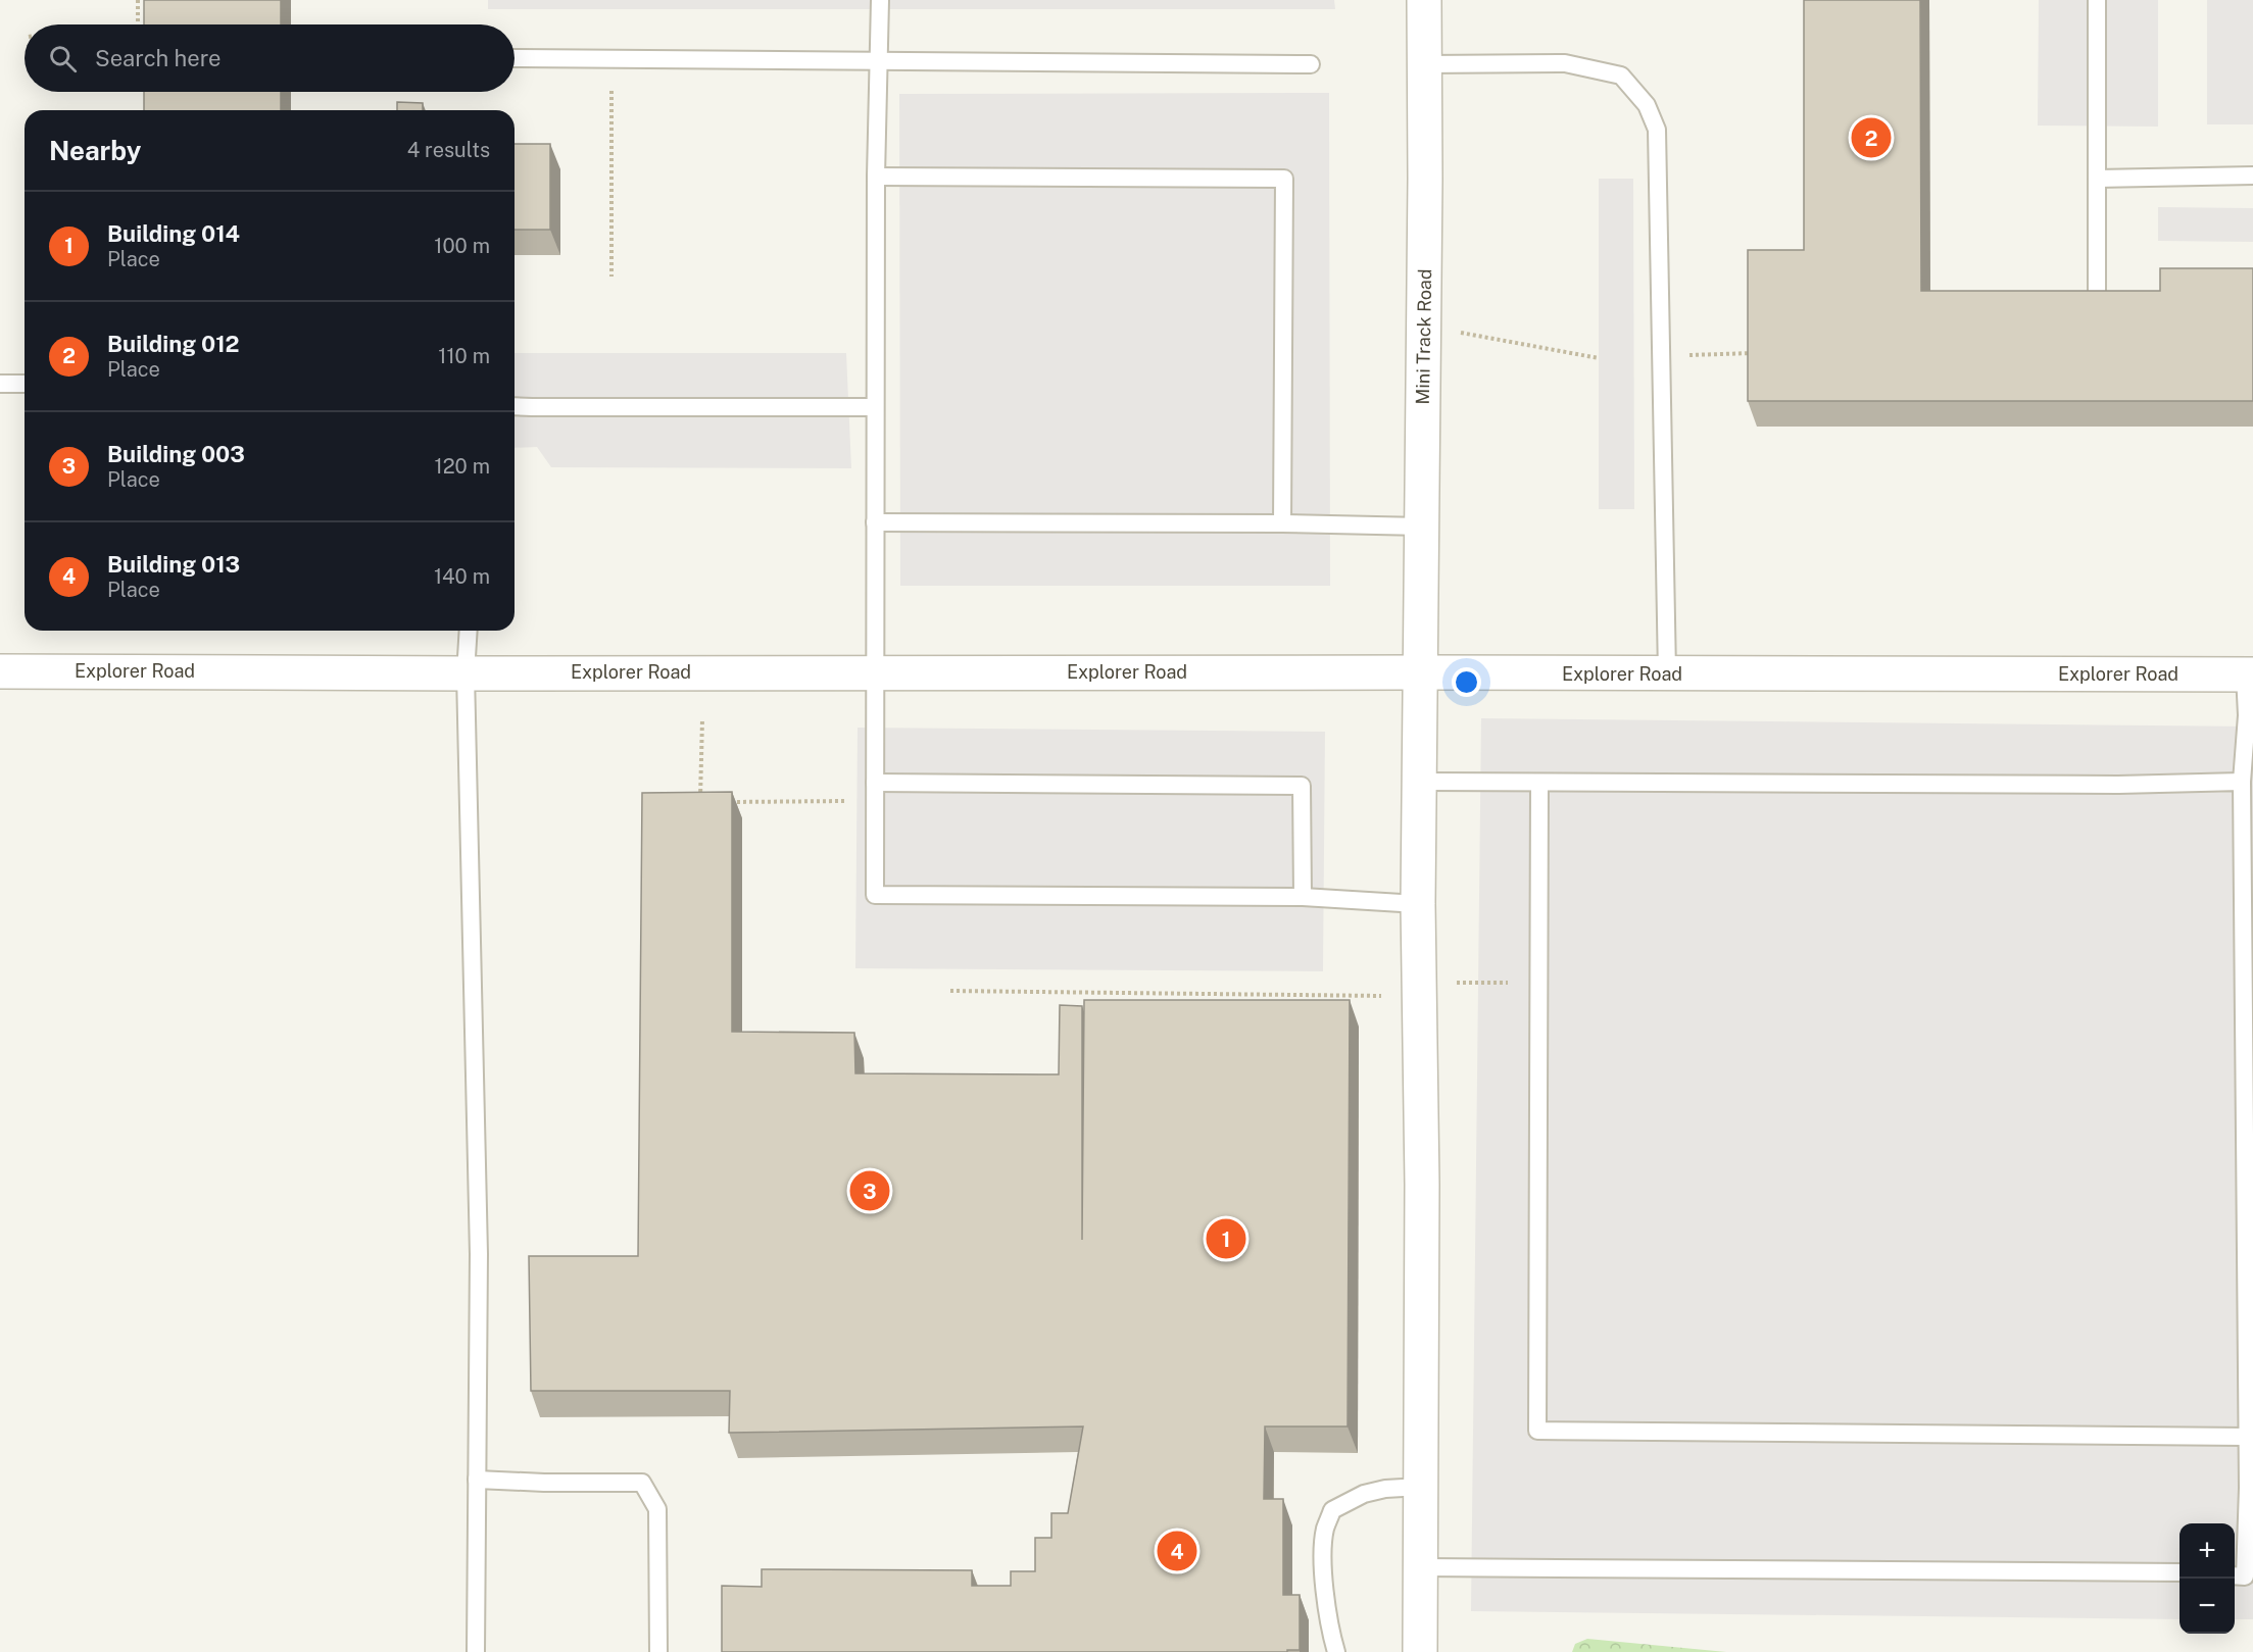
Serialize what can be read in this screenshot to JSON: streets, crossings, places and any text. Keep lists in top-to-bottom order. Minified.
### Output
{"streets":{"street":["Mini Track Road","Explorer Road"]},"crossings":[["Mini Track Road","Explorer Road"]],"page":{"search":"Search here","heading":["Nearby","4 results"],"pins":["2","3","1","4"],"list":[{"mark":"1","name":"Building 014","note":"Place","value":"100 m"},{"mark":"2","name":"Building 012","note":"Place","value":"110 m"},{"mark":"3","name":"Building 003","note":"Place","value":"120 m"},{"mark":"4","name":"Building 013","note":"Place","value":"140 m"}],"map_buttons":["+","−"]}}
